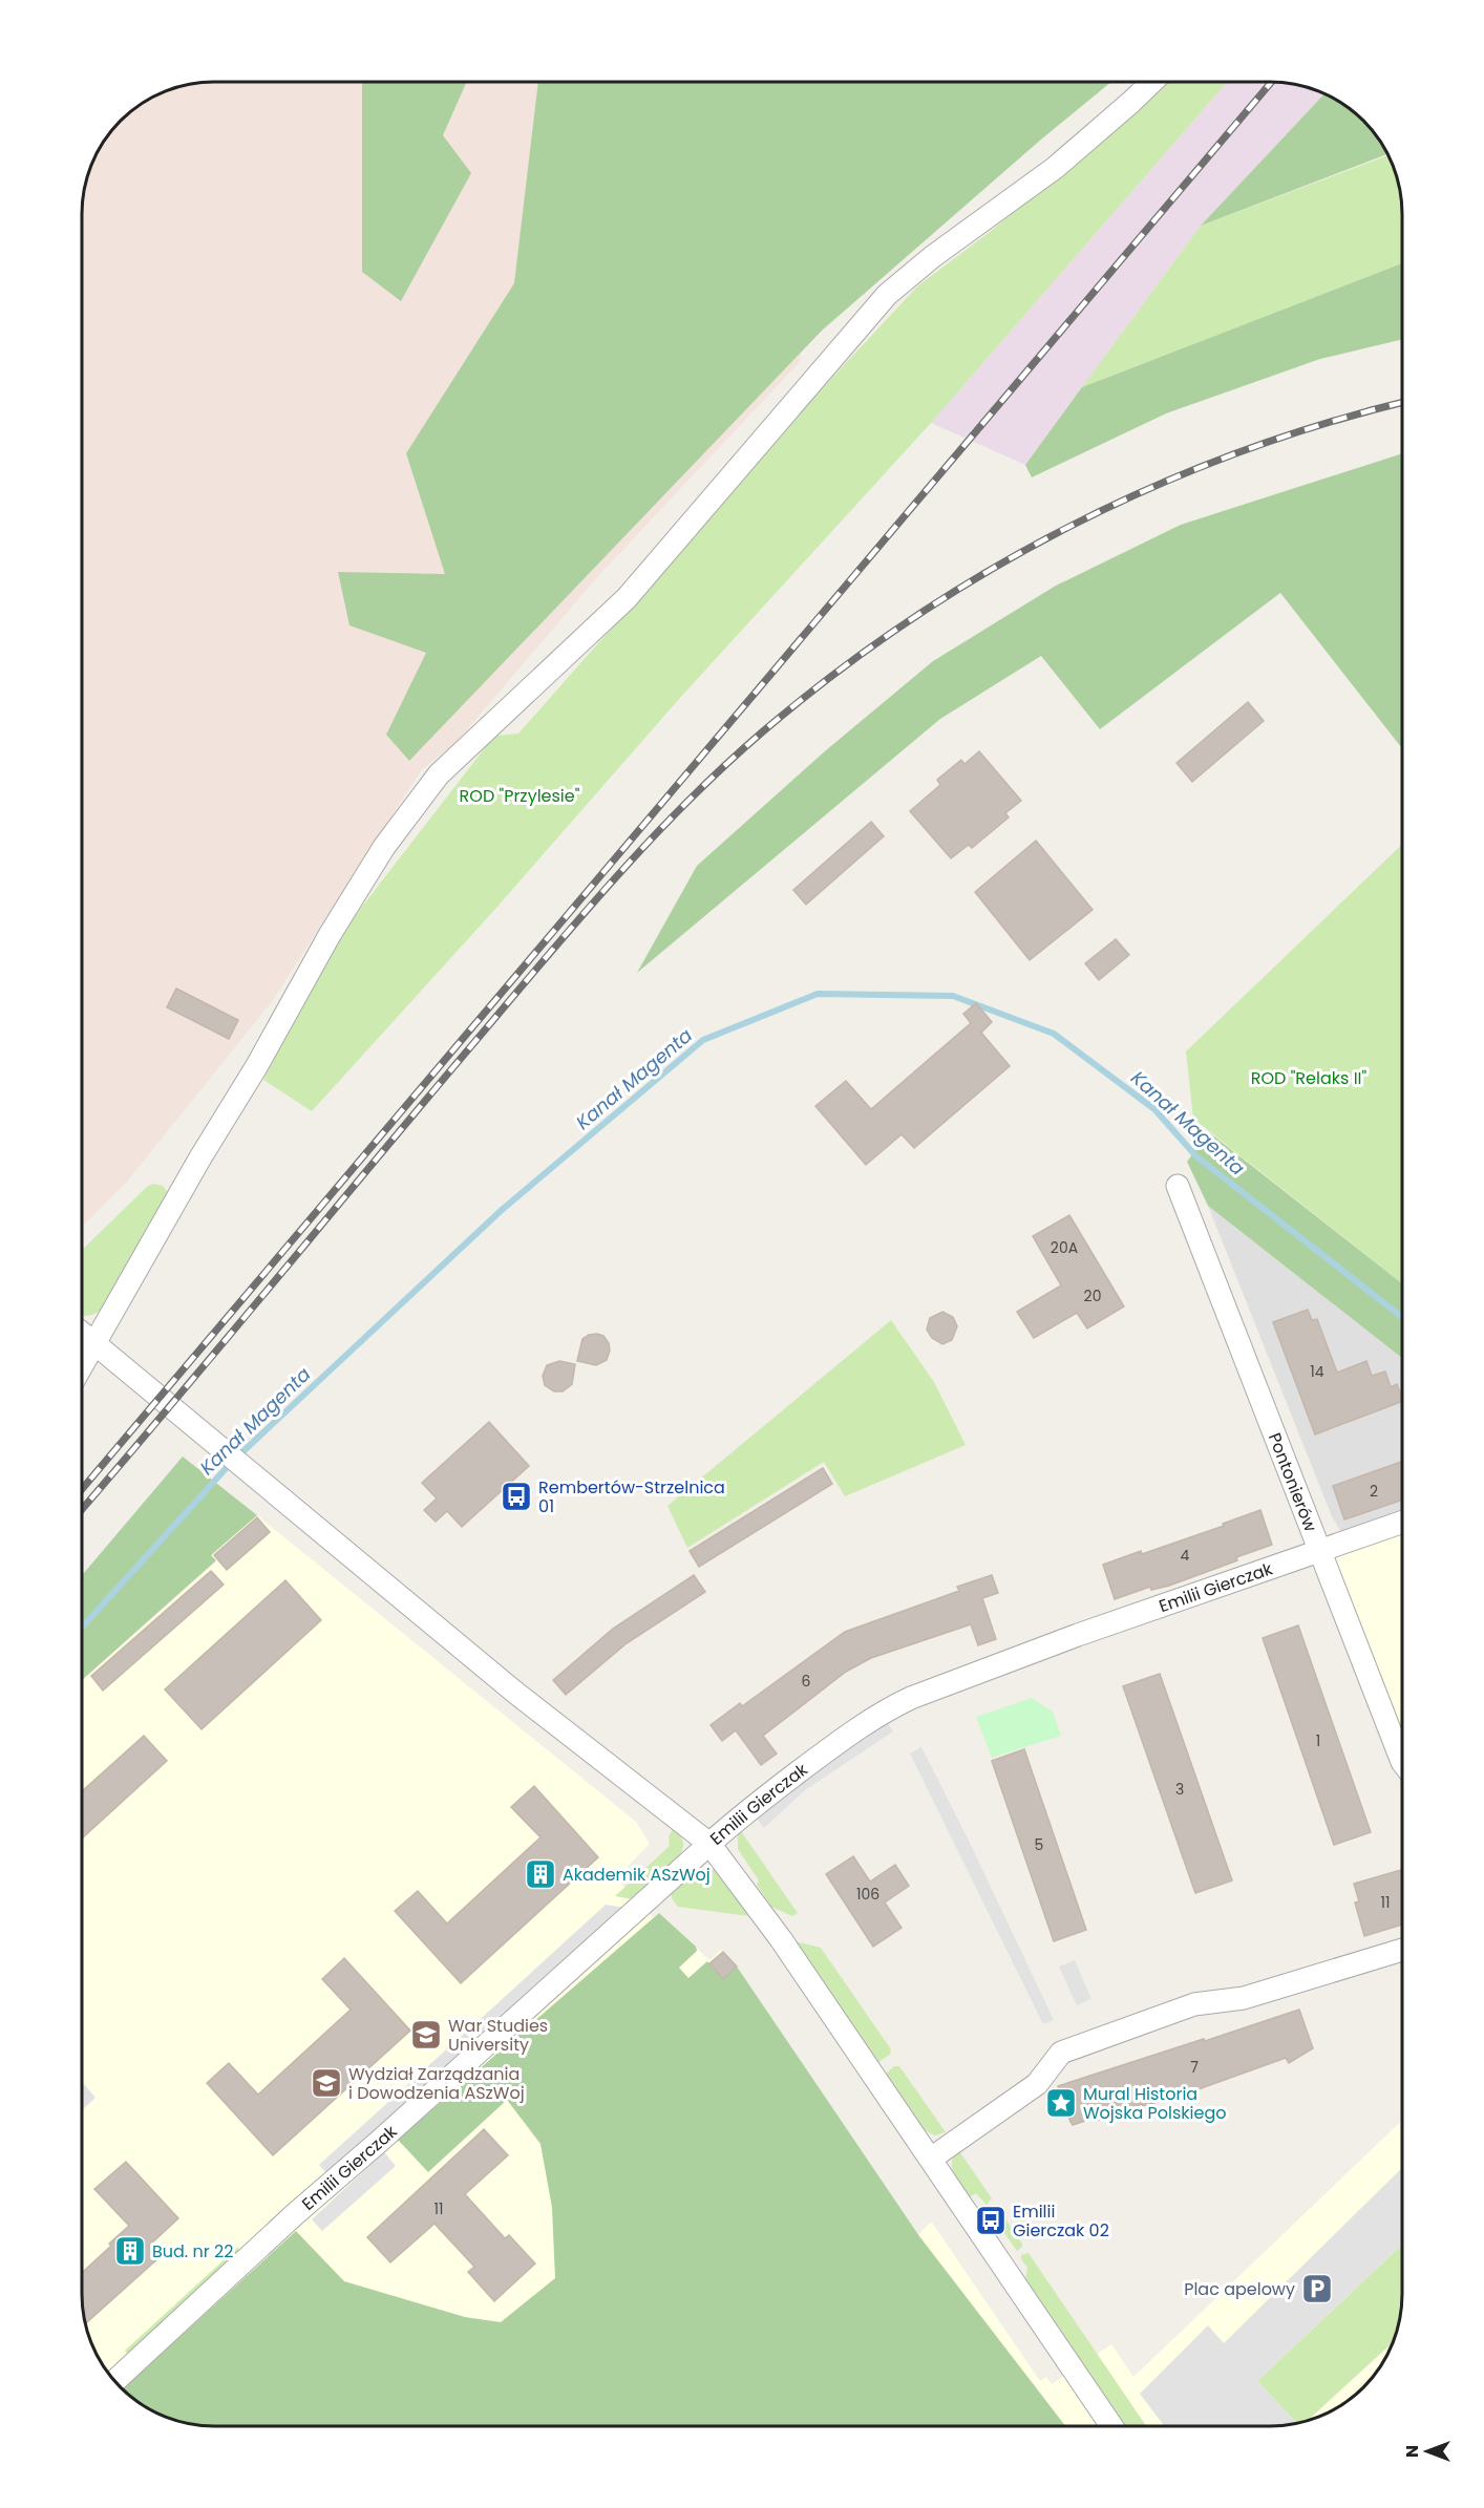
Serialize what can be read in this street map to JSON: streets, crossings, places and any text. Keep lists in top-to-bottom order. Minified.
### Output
{"streets":{"street":["Pontonierów","Emilii Gierczak"]},"crossings":[["Pontonierów","Emilii Gierczak"]],"water":["Kanał Magenta"],"parks":["ROD \"Przylesie\"","ROD \"Relaks II\""],"places":{"bus stop":["Rembertów-Strzelnica 01","Emilii Gierczak 02"],"building":["Akademik ASzWoj","Bud. nr 22"],"school or university":["War Studies University","Wydział Zarządzania i Dowodzenia ASzWoj"],"place":["Mural Historia Wojska Polskiego"],"parking":["Plac apelowy"]},"house_numbers":["20A","20","14","2","4","6","1","3","5","106","11","7","11"],"north":"left"}
